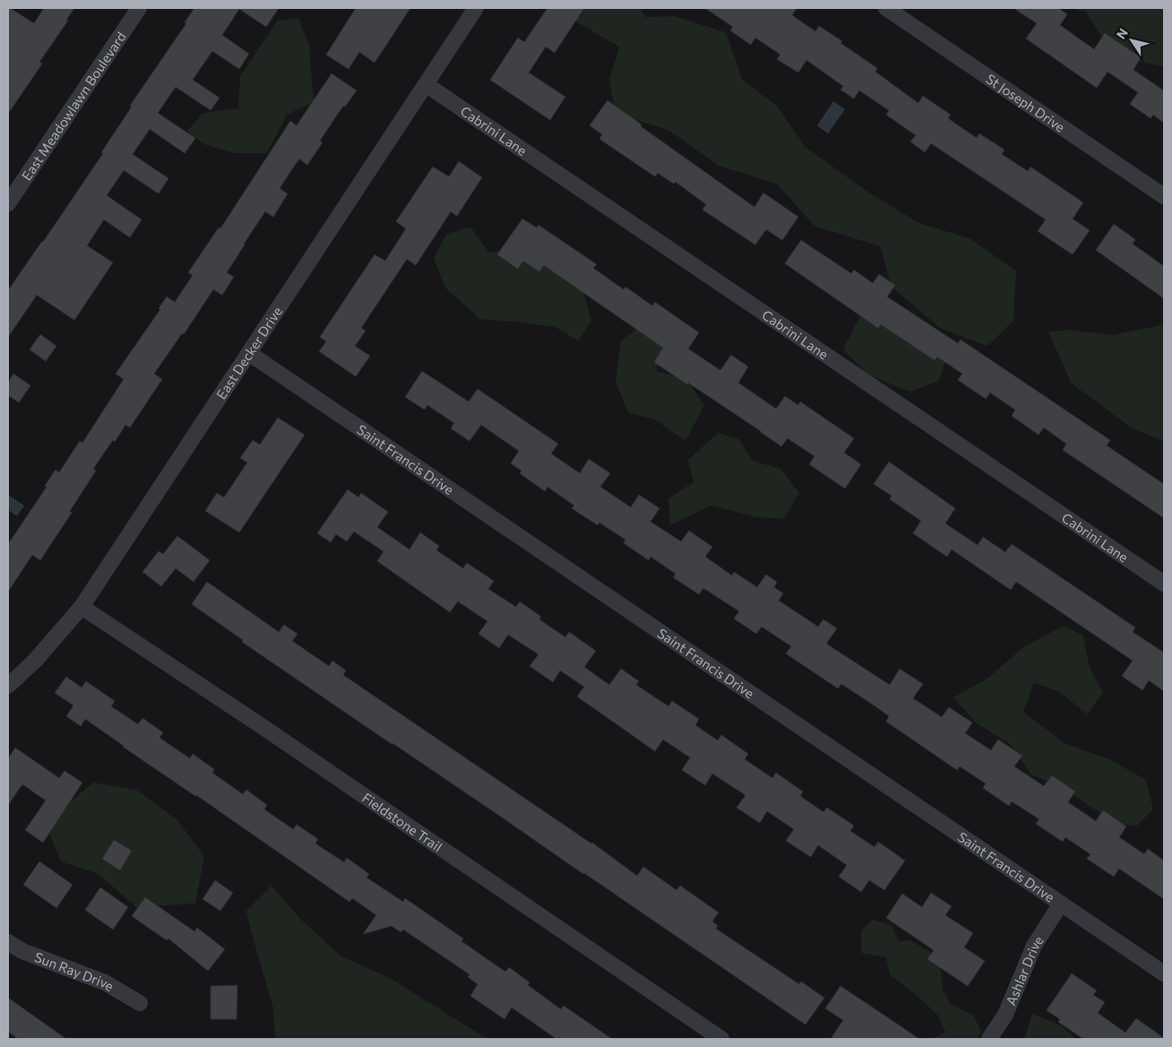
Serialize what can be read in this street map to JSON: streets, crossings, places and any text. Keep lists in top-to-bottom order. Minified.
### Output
{"streets":{"street":["St Joseph Drive","East Meadowlawn Boulevard","Cabrini Lane","East Decker Drive","Saint Francis Drive","Fieldstone Trail","Sun Ray Drive","Ashlar Drive"]},"crossings":[["Cabrini Lane","East Decker Drive"],["East Decker Drive","Saint Francis Drive"],["East Decker Drive","Fieldstone Trail"],["Saint Francis Drive","Ashlar Drive"]],"north":"top left"}
